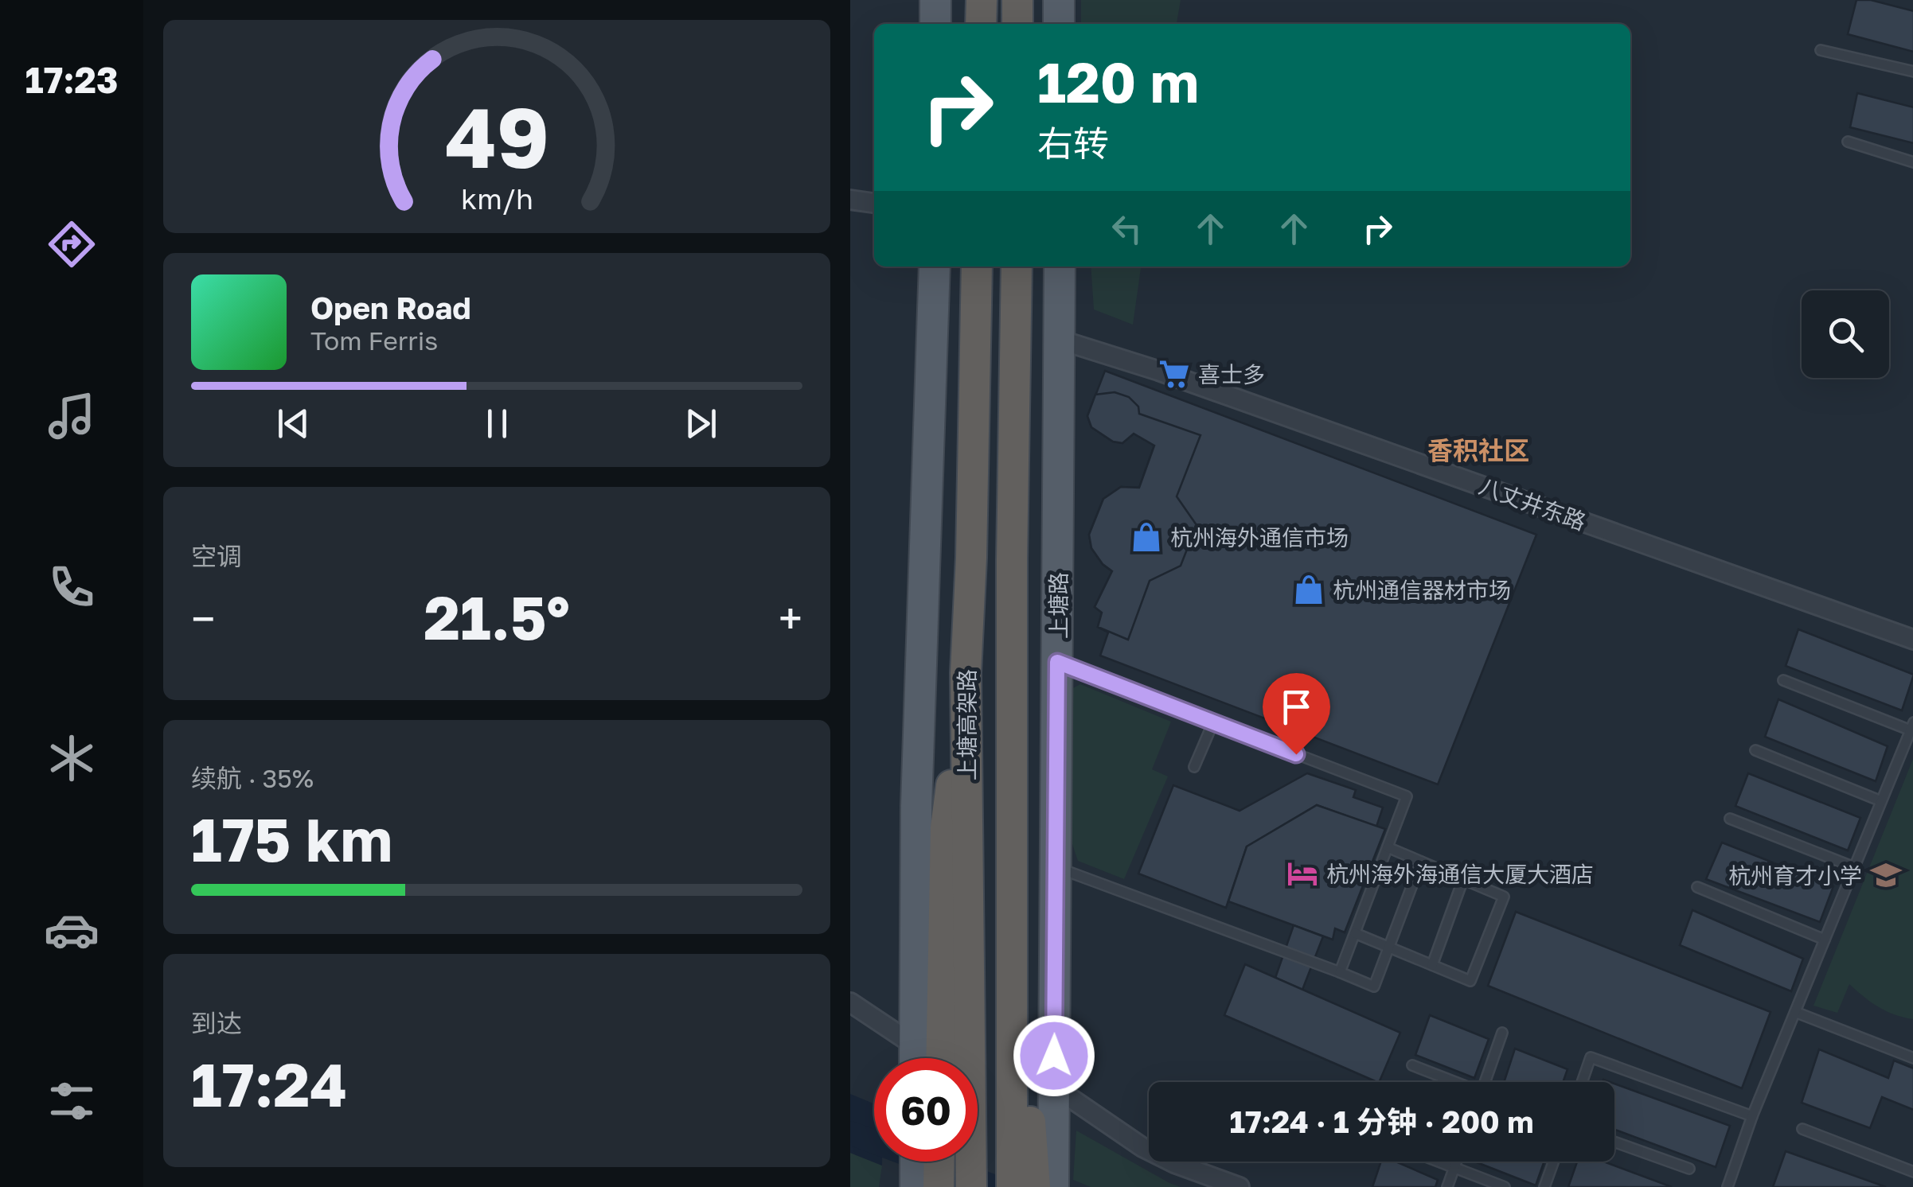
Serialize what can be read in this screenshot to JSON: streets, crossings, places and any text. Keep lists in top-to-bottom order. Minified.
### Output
{"streets":{"highway":["上塘高架路"],"main road":["上塘路"],"street":["八丈井东路"]},"crossings":[["八丈井东路","上塘路"]],"districts":["香积社区"],"places":{"supermarket":["喜士多"],"shop":["杭州海外通信市场","杭州通信器材市场"],"hotel":["杭州海外海通信大厦大酒店"],"school or university":["杭州育才小学"]},"page":{"tabs":"17:23","turn":["120 m","右转"],"song":["Open Road","Tom Ferris"],"tile":["空调",["续航 · 35%","175 km"],["到达","17:24"]],"heat":["−","21.5°","+"],"limit":"60","trip":"17:24 · 1 分钟 · 200 m","gauge":["49","km/h"]}}
